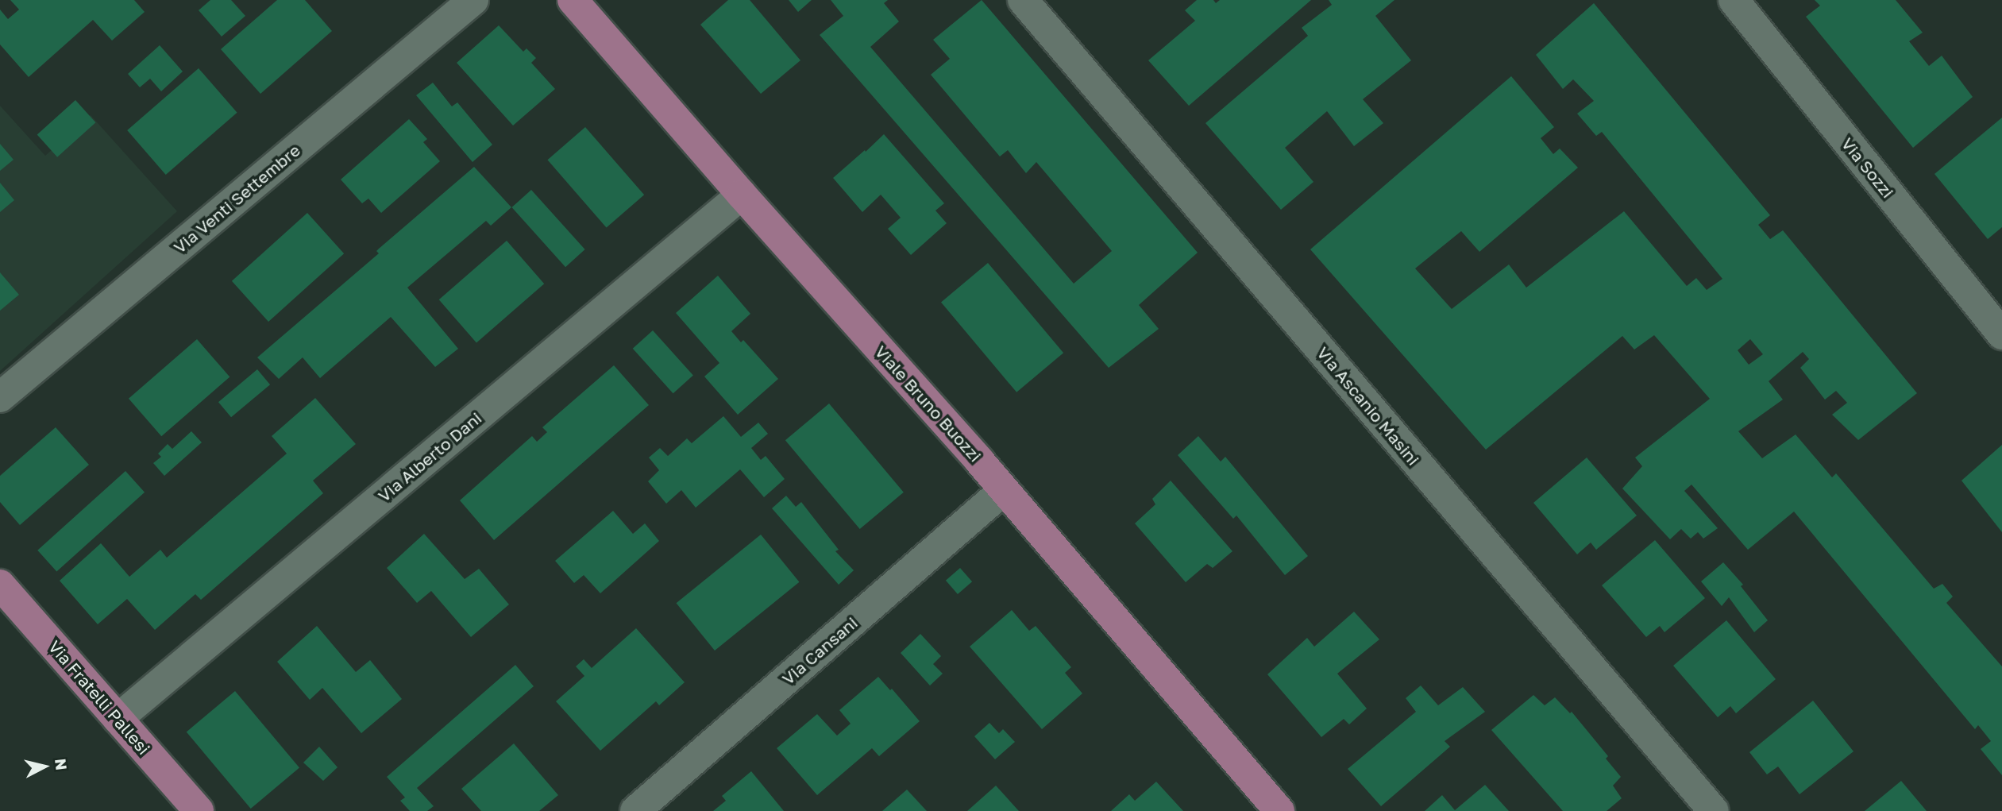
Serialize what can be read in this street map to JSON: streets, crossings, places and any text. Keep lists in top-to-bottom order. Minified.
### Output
{"streets":{"main road":["Viale Bruno Buozzi","Via Fratelli Pallesi"],"street":["Via Sozzi","Via Venti Settembre","Via Ascanio Masini","Via Alberto Dani","Via Cansani"]},"crossings":[["Viale Bruno Buozzi","Via Alberto Dani"],["Viale Bruno Buozzi","Via Cansani"],["Via Alberto Dani","Via Fratelli Pallesi"]],"north":"right"}
